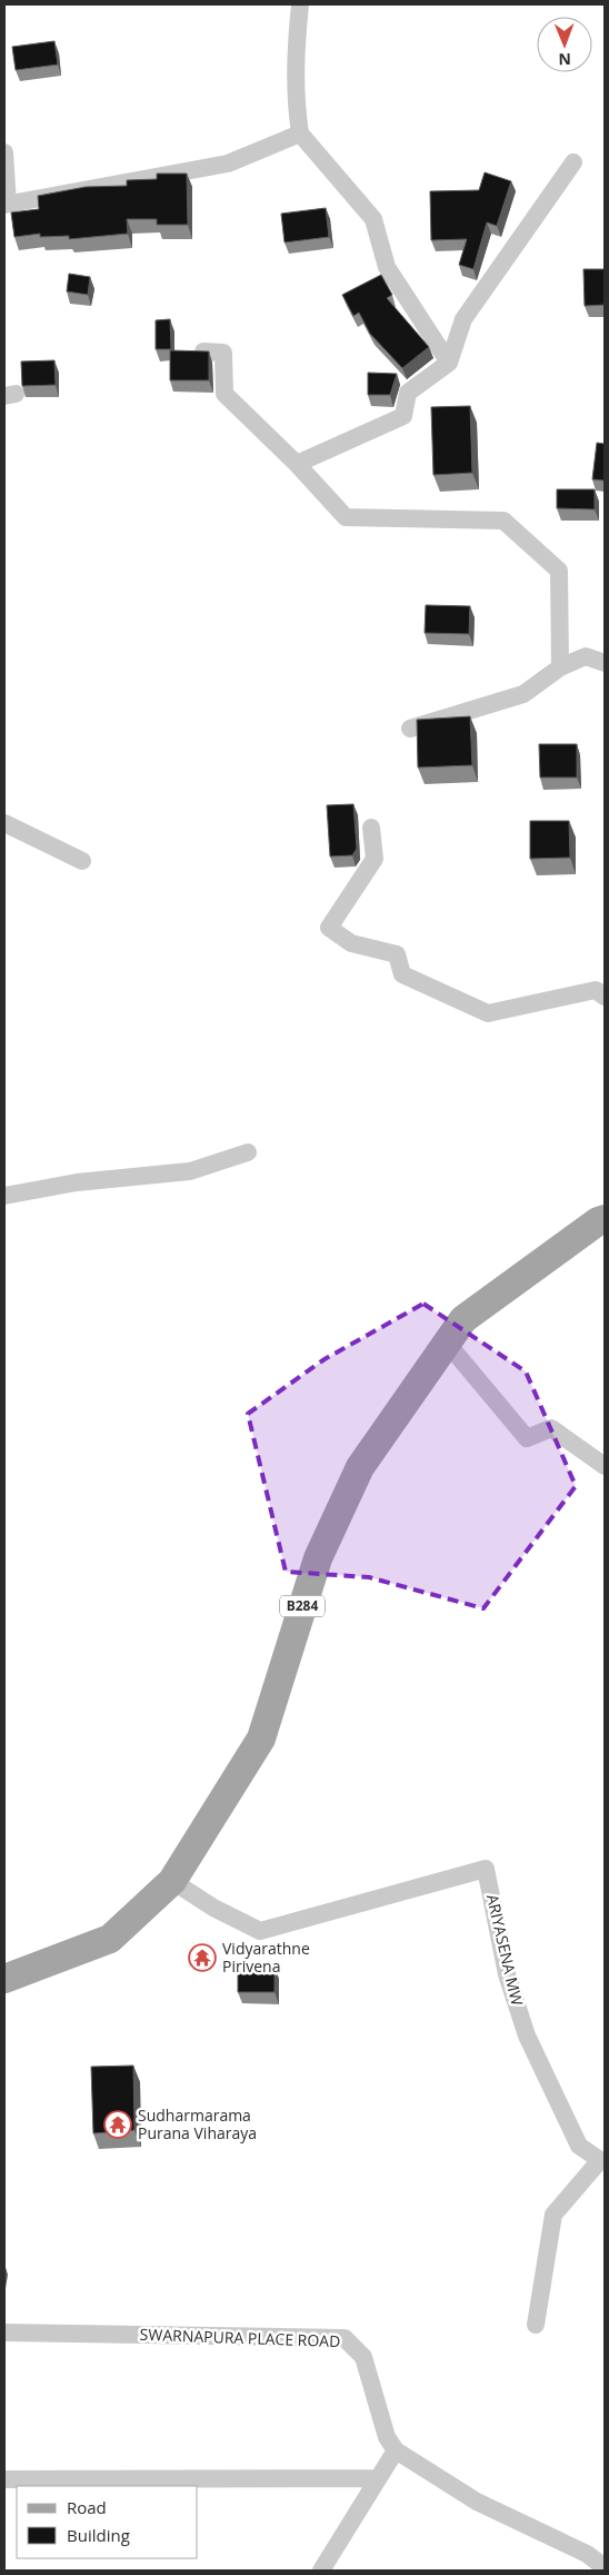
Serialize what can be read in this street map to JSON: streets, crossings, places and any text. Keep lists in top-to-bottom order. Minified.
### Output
{"streets":{"main road":["B284"],"street":["ARIYASENA MW","SWARNAPURA PLACE ROAD"]},"crossings":[["B284","ARIYASENA MW"]],"places":{"temple":["Vidyarathne Pirivena","Sudharmarama Purana Viharaya"]},"legend":["Road","Building"],"north":"bottom"}
